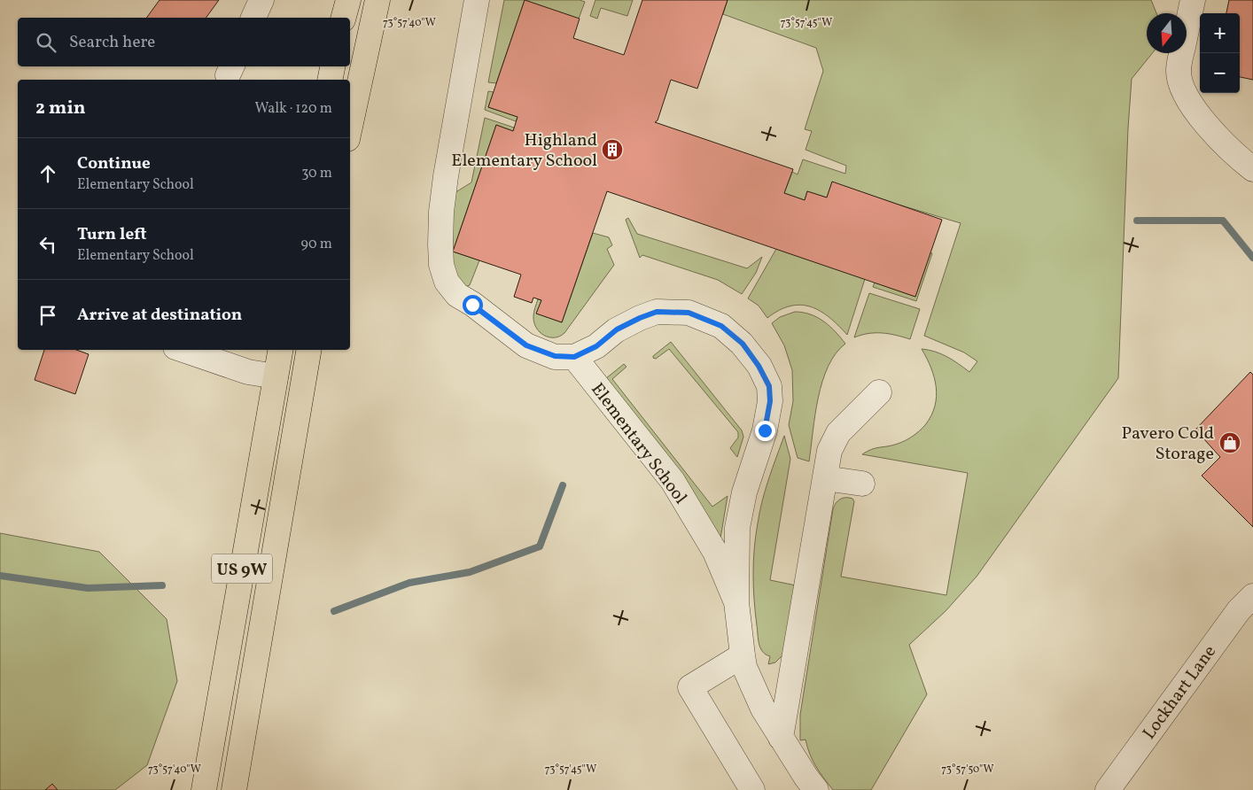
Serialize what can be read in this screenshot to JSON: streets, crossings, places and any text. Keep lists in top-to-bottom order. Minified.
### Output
{"streets":{"highway":["US 9W"],"street":["Elementary School","Lockhart Lane"]},"places":{"building":["Highland Elementary School"],"shop":["Pavero Cold Storage"]},"north":"bottom","page":{"map_buttons":["+","−"],"search":"Search here","heading":["2 min","Walk · 120 m"],"list":[["Continue","Elementary School","30 m"],["Turn left","Elementary School","90 m"],"Arrive at destination"]},"coordinates":["73°57'40\"W","73°57'45\"W","73°57'50\"W"]}
